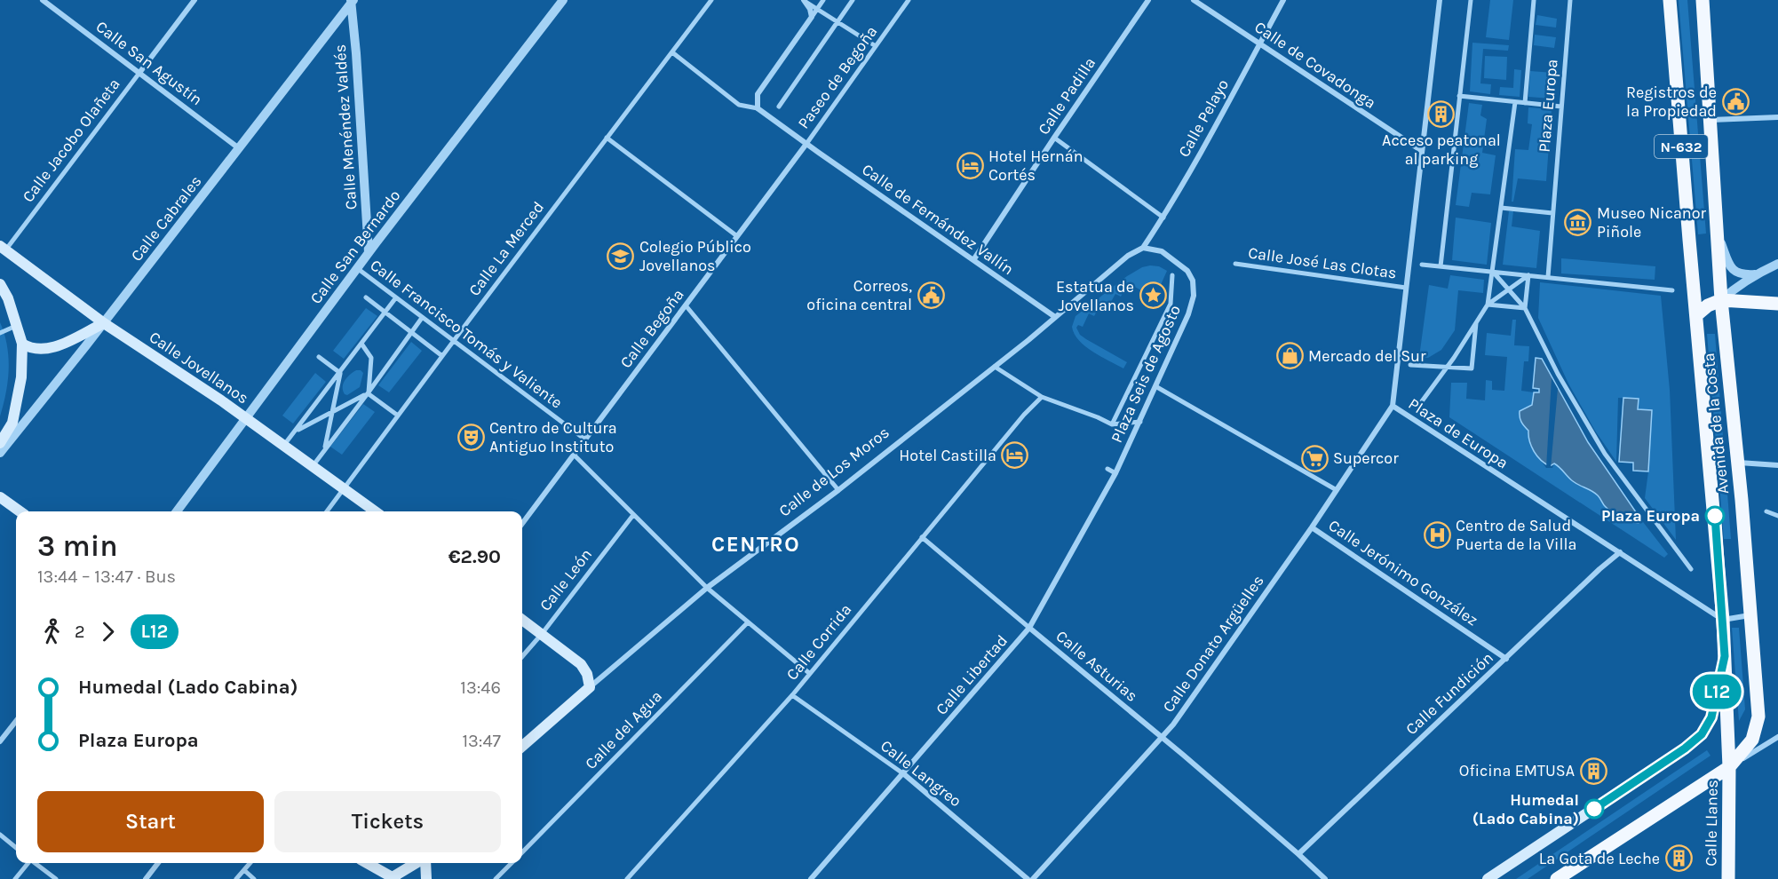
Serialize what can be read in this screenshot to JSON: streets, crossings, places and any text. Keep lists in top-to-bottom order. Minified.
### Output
{"streets":{"main road":["N-632","Calle Jovellanos","Avenida de la Costa","Calle de Los Moros","Calle Llanes"],"street":["Calle San Agustín","Calle de Covadonga","Paseo de Begoña","Calle Padilla","Plaza Europa","Calle Pelayo","Calle Menéndez Valdés","Calle Jacobo Olañeta","Calle Cabrales","Calle de Fernández Vallín","Calle San Bernardo","Calle La Merced","Calle José Las Clotas","Calle Begoña","Calle Francisco Tomás y Valiente","Plaza Seis de Agosto","Plaza de Europa","Calle Jerónimo González","Calle León","Calle Corrida","Calle Donato Argüelles","Calle Asturias","Calle Libertad","Calle Fundición","Calle del Agua","Calle Langreo"]},"crossings":[["Calle San Agustín","Calle Jacobo Olañeta"],["Calle San Agustín","Calle Cabrales"],["Calle de Covadonga","Calle Pelayo"],["Calle de Covadonga","Plaza de Europa"],["Paseo de Begoña","Calle de Fernández Vallín"],["Paseo de Begoña","Calle Begoña"],["Calle Padilla","Calle de Fernández Vallín"],["Calle Pelayo","Plaza Seis de Agosto"],["Calle Menéndez Valdés","Calle Cabrales"],["Calle Menéndez Valdés","Calle San Bernardo"],["Calle Jacobo Olañeta","Calle Jovellanos"],["Calle Cabrales","Calle Jovellanos"],["Calle de Fernández Vallín","Calle Begoña"],["Calle San Bernardo","Calle Francisco Tomás y Valiente"],["Calle San Bernardo","Calle Jovellanos"],["Calle La Merced","Calle Francisco Tomás y Valiente"],["Calle La Merced","Calle Jovellanos"],["Calle José Las Clotas","Plaza de Europa"],["Calle Begoña","Calle Francisco Tomás y Valiente"],["Plaza Seis de Agosto","Calle Libertad"],["Avenida de la Costa","Plaza de Europa"],["Avenida de la Costa","Calle Llanes"],["Plaza de Europa","Calle Donato Argüelles"],["Plaza de Europa","Calle Fundición"],["Calle Jerónimo González","Calle Donato Argüelles"],["Calle Jerónimo González","Calle Fundición"],["Calle Corrida","Calle Asturias"],["Calle Corrida","Calle Langreo"],["Calle Donato Argüelles","Calle Asturias"],["Calle Asturias","Calle Libertad"],["Calle Asturias","Calle Fundición"],["Calle Libertad","Calle Langreo"]],"districts":["CENTRO"],"places":{"public building":["Registros de la Propiedad","Correos, oficina central"],"building":["Acceso peatonal al parking","Oficina EMTUSA","La Gota de Leche"],"hotel":["Hotel Hernán Cortés","Hotel Castilla"],"museum":["Museo Nicanor Piñole"],"school or university":["Colegio Público Jovellanos"],"place":["Estatua de Jovellanos"],"shop":["Mercado del Sur"],"theatre":["Centro de Cultura Antiguo Instituto"],"supermarket":["Supercor"],"other":["Plaza Europa","Humedal (Lado Cabina)"],"hospital":["Centro de Salud Puerta de la Villa"]},"lines":["bus line L12"],"page":{"on_map":"L12","heading":["3 min","13:44 – 13:47 · Bus","€2.90"],"legs":["2","L12"],"list":[{"name":"Humedal (Lado Cabina)","value":"13:46"},{"name":"Plaza Europa","value":"13:47"}],"buttons":["Start","Tickets"]}}
